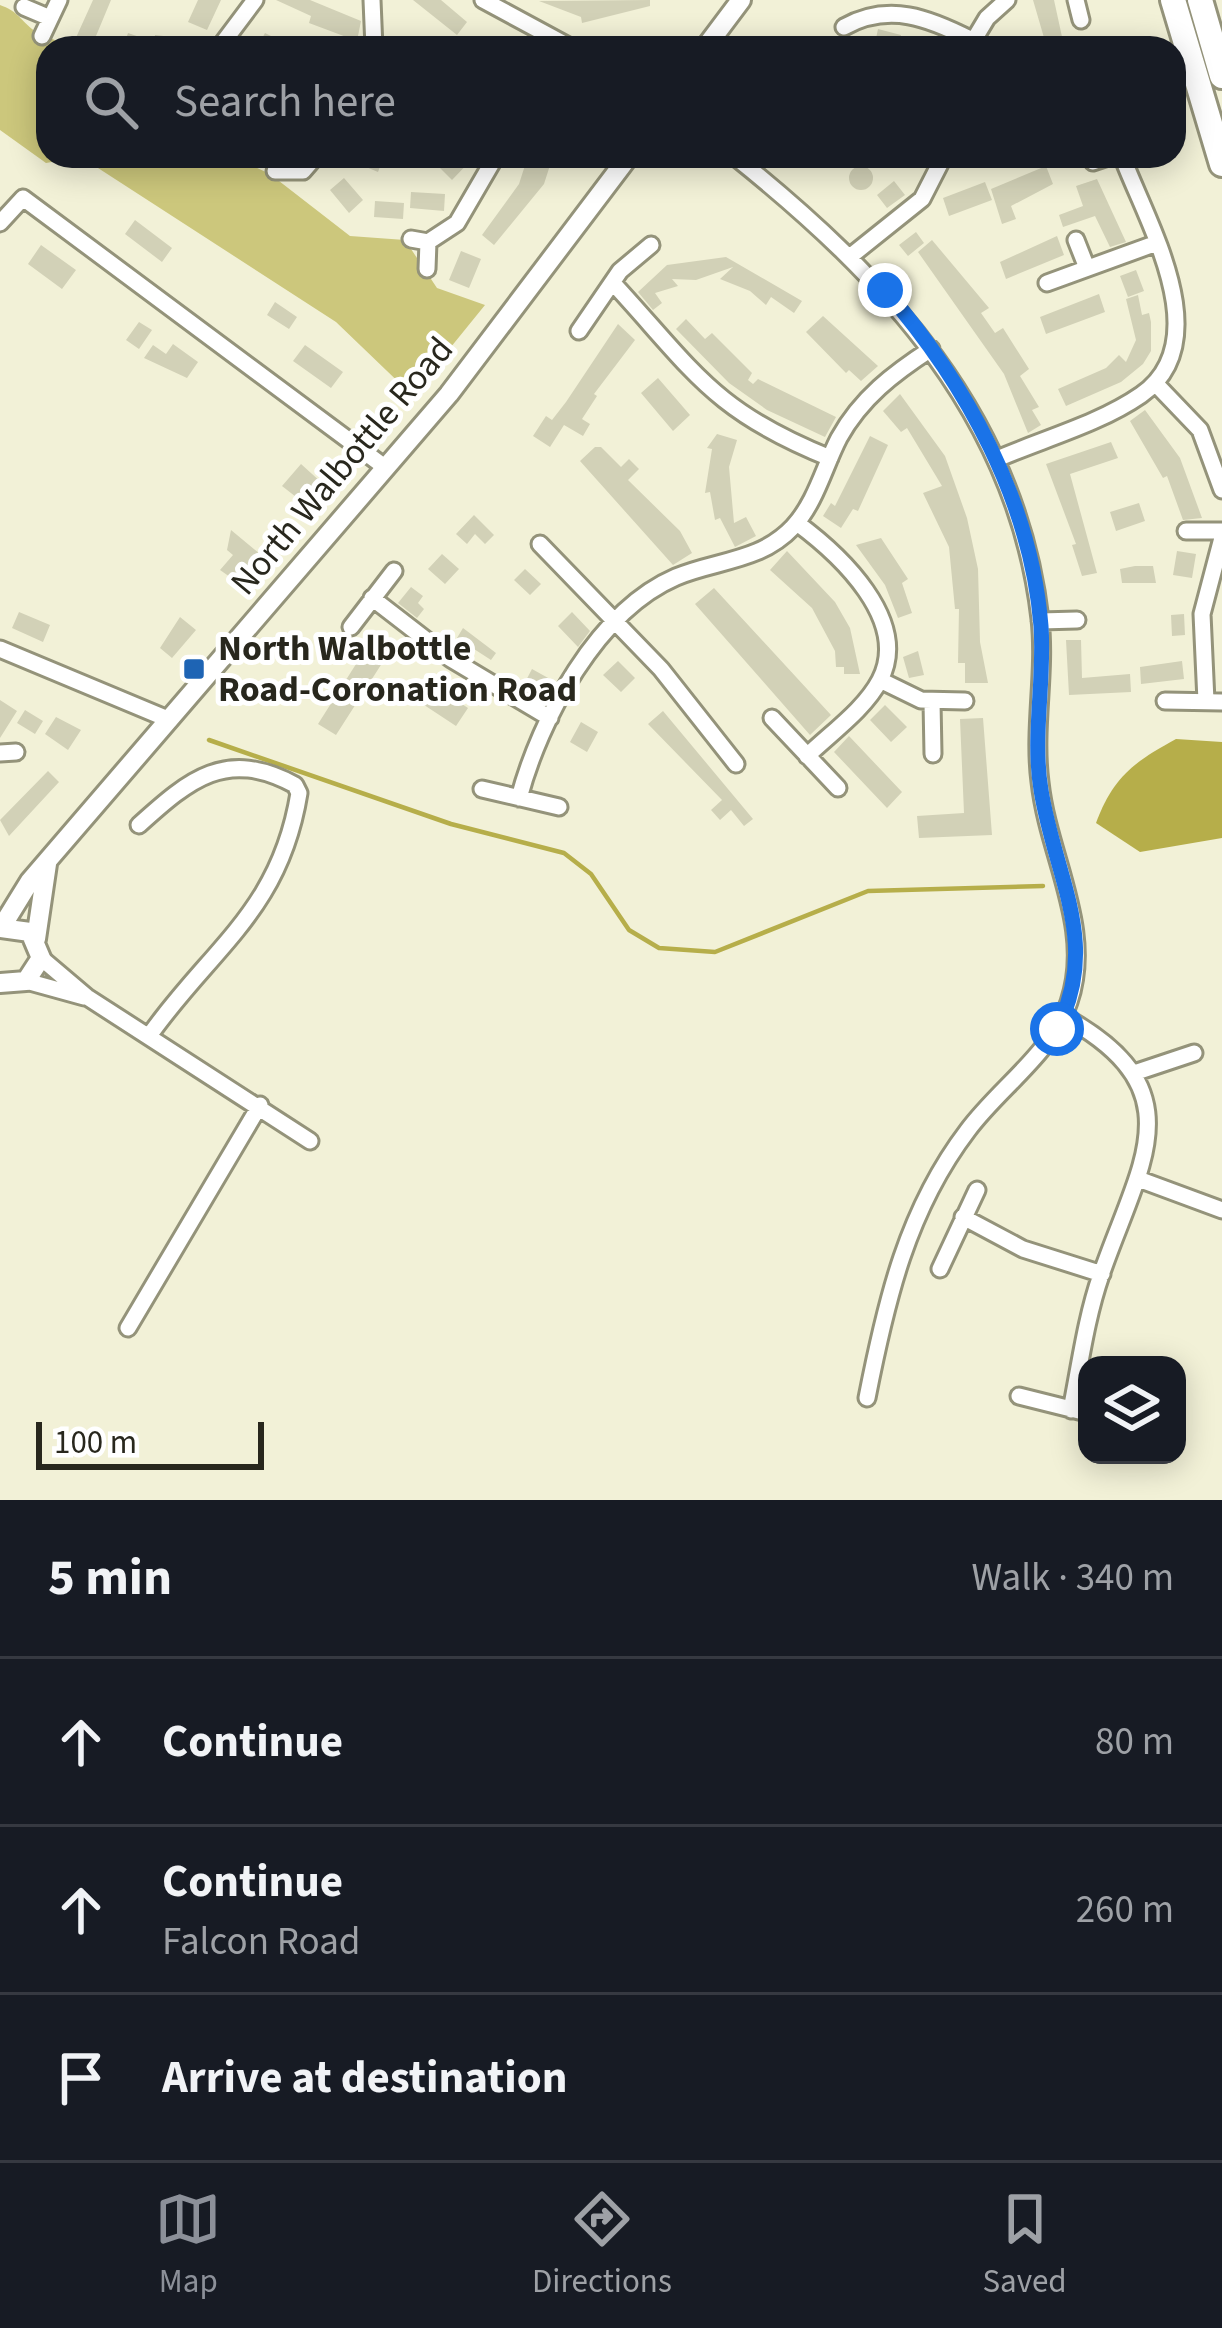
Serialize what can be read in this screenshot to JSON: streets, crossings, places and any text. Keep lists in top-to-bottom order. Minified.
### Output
{"streets":{"street":["North Walbottle Road"]},"places":{"transit":["North Walbottle Road-Coronation Road"]},"scale_bar":"100 m","page":{"search":"Search here","scale":"100 m","heading":["5 min","Walk · 340 m"],"list":[["Continue","80 m"],["Continue","Falcon Road","260 m"],"Arrive at destination"],"nav":["Map","Directions","Saved"]}}
